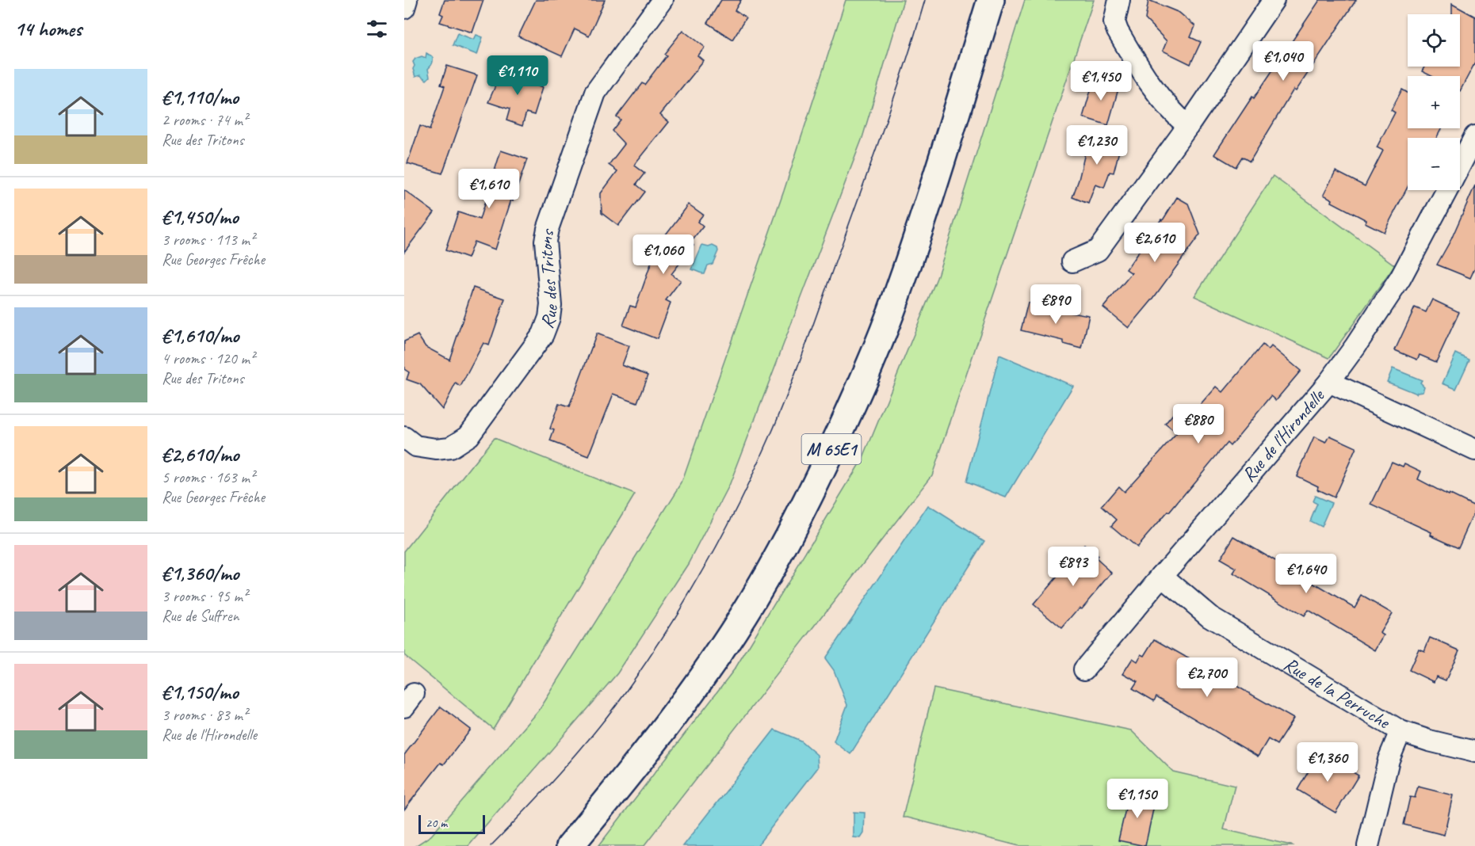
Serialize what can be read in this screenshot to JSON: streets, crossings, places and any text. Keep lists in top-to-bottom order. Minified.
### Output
{"streets":{"main road":["M 65E1"],"street":["Rue des Tritons","Rue de l'Hirondelle","Rue de la Perruche"]},"crossings":[["Rue de l'Hirondelle","Rue de la Perruche"]],"scale_bar":"20 m","page":{"heading":"14 homes","map_buttons":["+","−"],"price":["€1,040","€1,110","€1,450","€1,230","€1,610","€2,610","€1,060","€890","€880","€893","€1,640","€2,700","€1,360","€1,150"],"list":[{"name":"€1,110/mo","note":"2 rooms · 74 m² · Rue des Tritons"},{"name":"€1,450/mo","note":"3 rooms · 113 m² · Rue Georges Frêche"},{"name":"€1,610/mo","note":"4 rooms · 120 m² · Rue des Tritons"},{"name":"€2,610/mo","note":"5 rooms · 163 m² · Rue Georges Frêche"},{"name":"€1,360/mo","note":"3 rooms · 95 m² · Rue de Suffren"},{"name":"€1,150/mo","note":"3 rooms · 83 m² · Rue de l'Hirondelle"}],"scale":"20 m"}}
